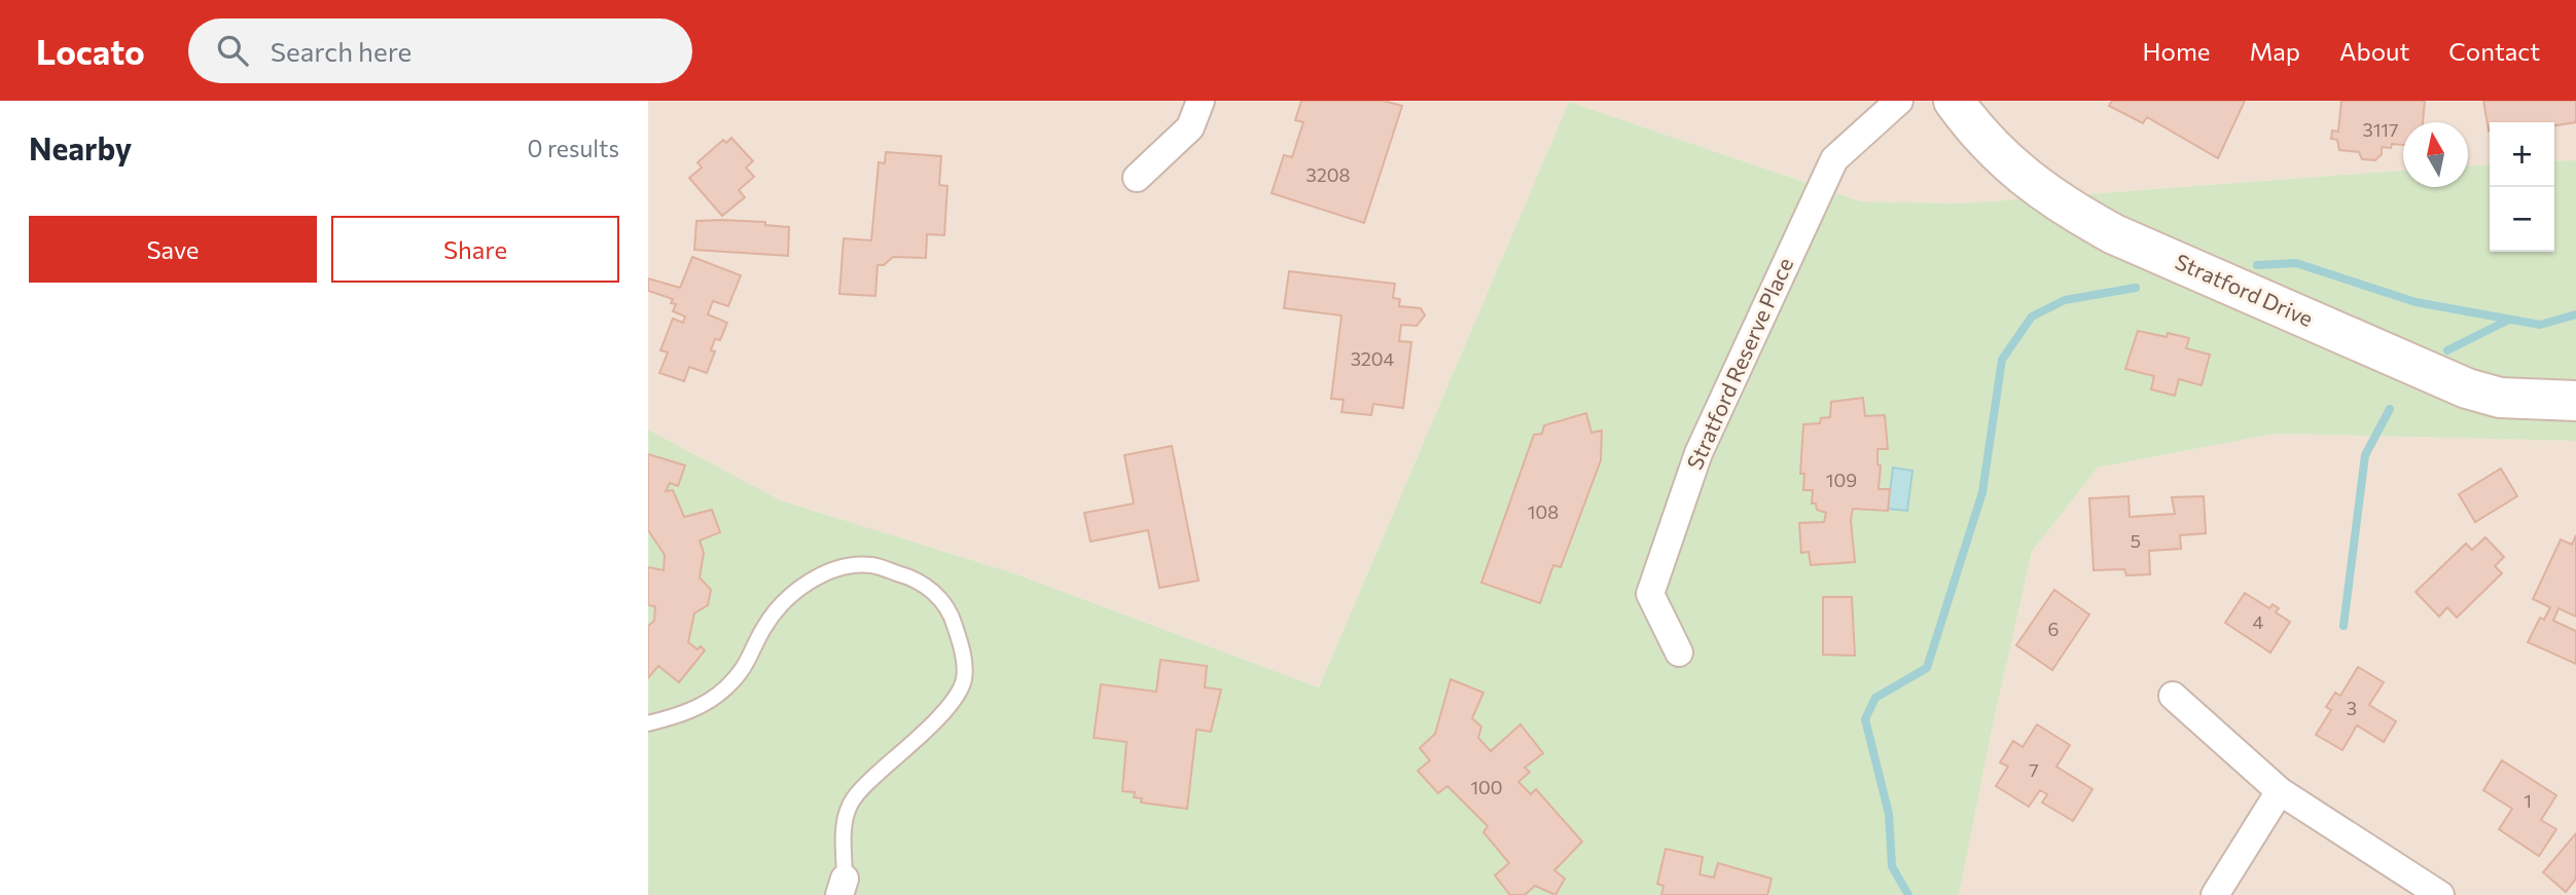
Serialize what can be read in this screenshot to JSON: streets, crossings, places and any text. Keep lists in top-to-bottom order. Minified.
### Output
{"streets":{"street":["Stratford Drive","Stratford Reserve Place"]},"house_numbers":["3117","3208","3204","109","108","5","4","6","3","7","100","1"],"north":"top","page":{"header":"Locato","search":"Search here","nav":["Home","Map","About","Contact"],"heading":["Nearby","0 results"],"map_buttons":["+","−"],"buttons":["Save","Share"]}}
